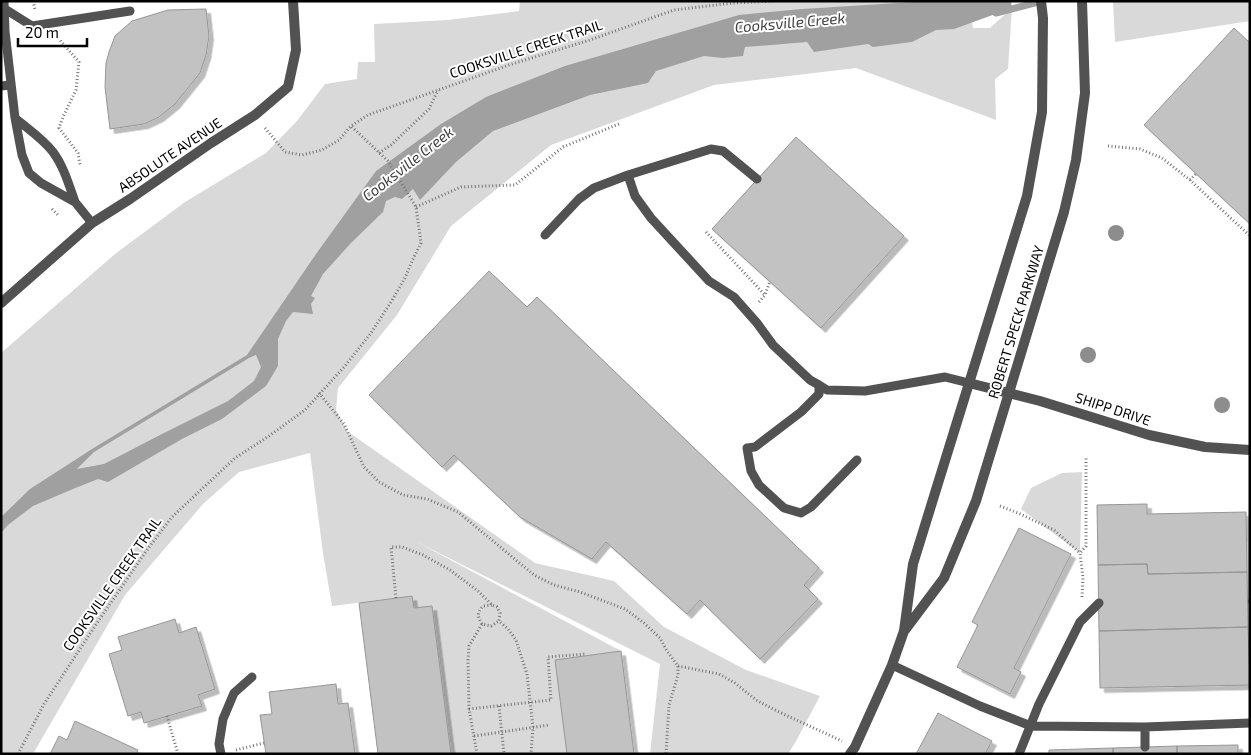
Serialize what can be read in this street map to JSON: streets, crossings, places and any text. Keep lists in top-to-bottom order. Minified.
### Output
{"streets":{"street":["ABSOLUTE AVENUE","ROBERT SPECK PARKWAY","SHIPP DRIVE"],"path":["COOKSVILLE CREEK TRAIL"]},"crossings":[["ROBERT SPECK PARKWAY","SHIPP DRIVE"]],"water":["Cooksville Creek"],"scale_bar":"20 m"}
